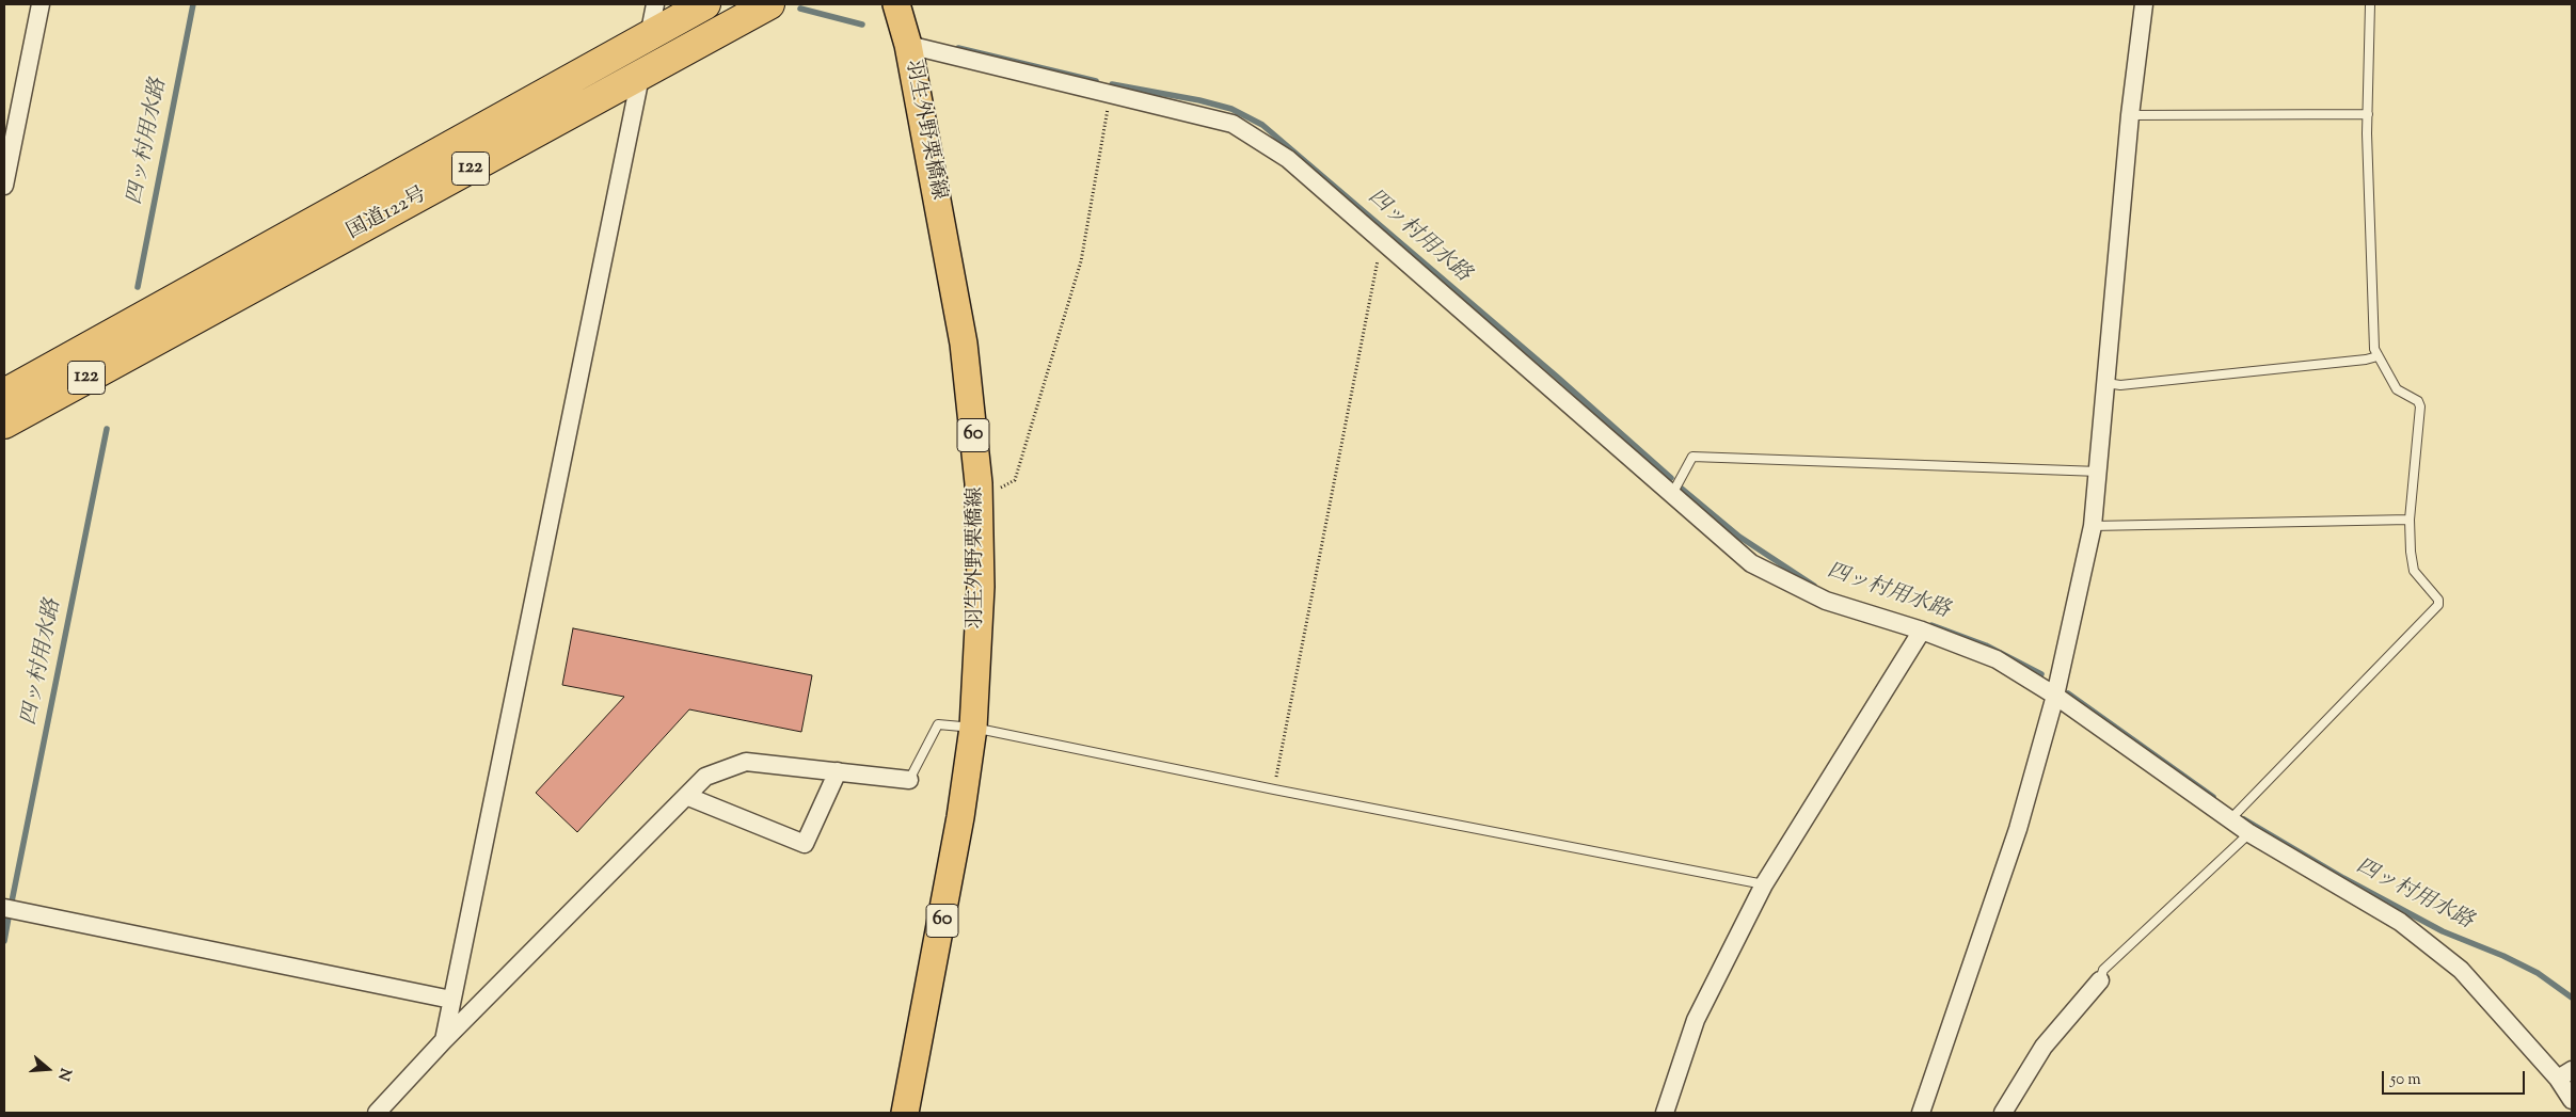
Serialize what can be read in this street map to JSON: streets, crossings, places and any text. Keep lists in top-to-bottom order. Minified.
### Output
{"streets":{"highway":["122","国道122号"],"main road":["羽生外野栗橋線","60"]},"water":["四ッ村用水路"],"scale_bar":"50 m","north":"right"}
